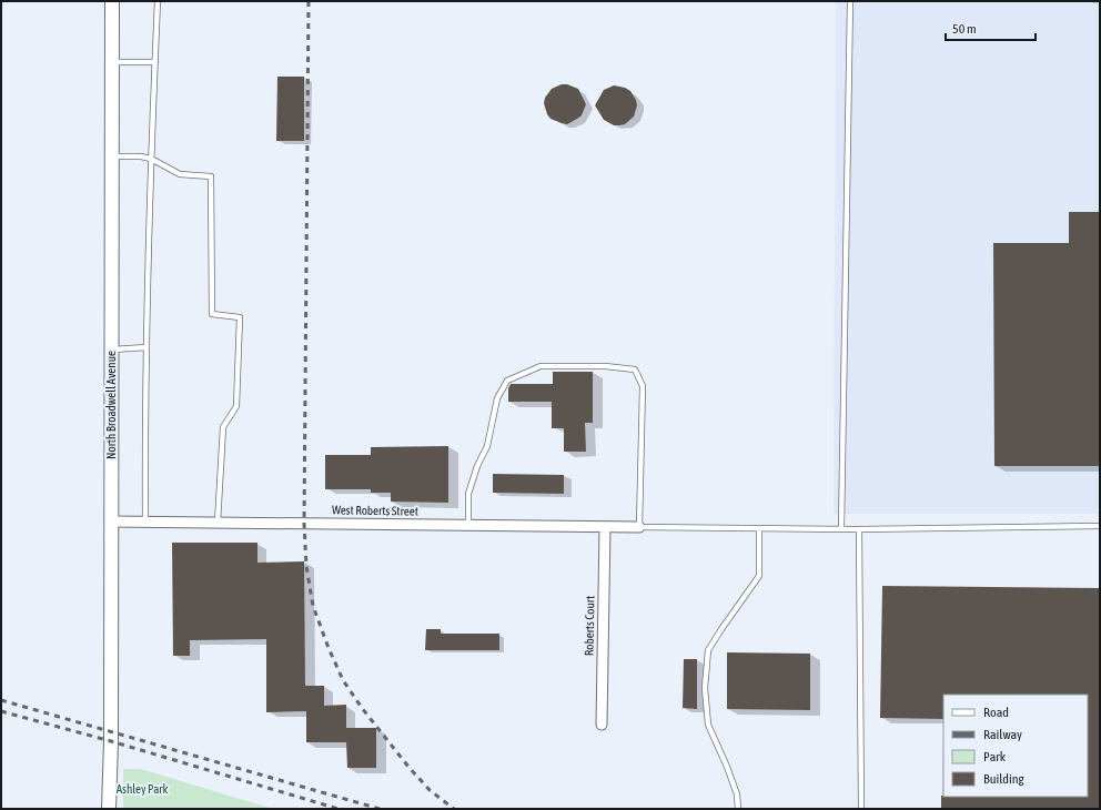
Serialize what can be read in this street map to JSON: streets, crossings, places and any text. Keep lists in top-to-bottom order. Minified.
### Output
{"streets":{"main road":["North Broadwell Avenue"],"street":["West Roberts Street","Roberts Court"]},"crossings":[["North Broadwell Avenue","West Roberts Street"],["West Roberts Street","Roberts Court"]],"parks":["Ashley Park"],"legend":["Road","Railway","Park","Building"],"scale_bar":"50 m"}
